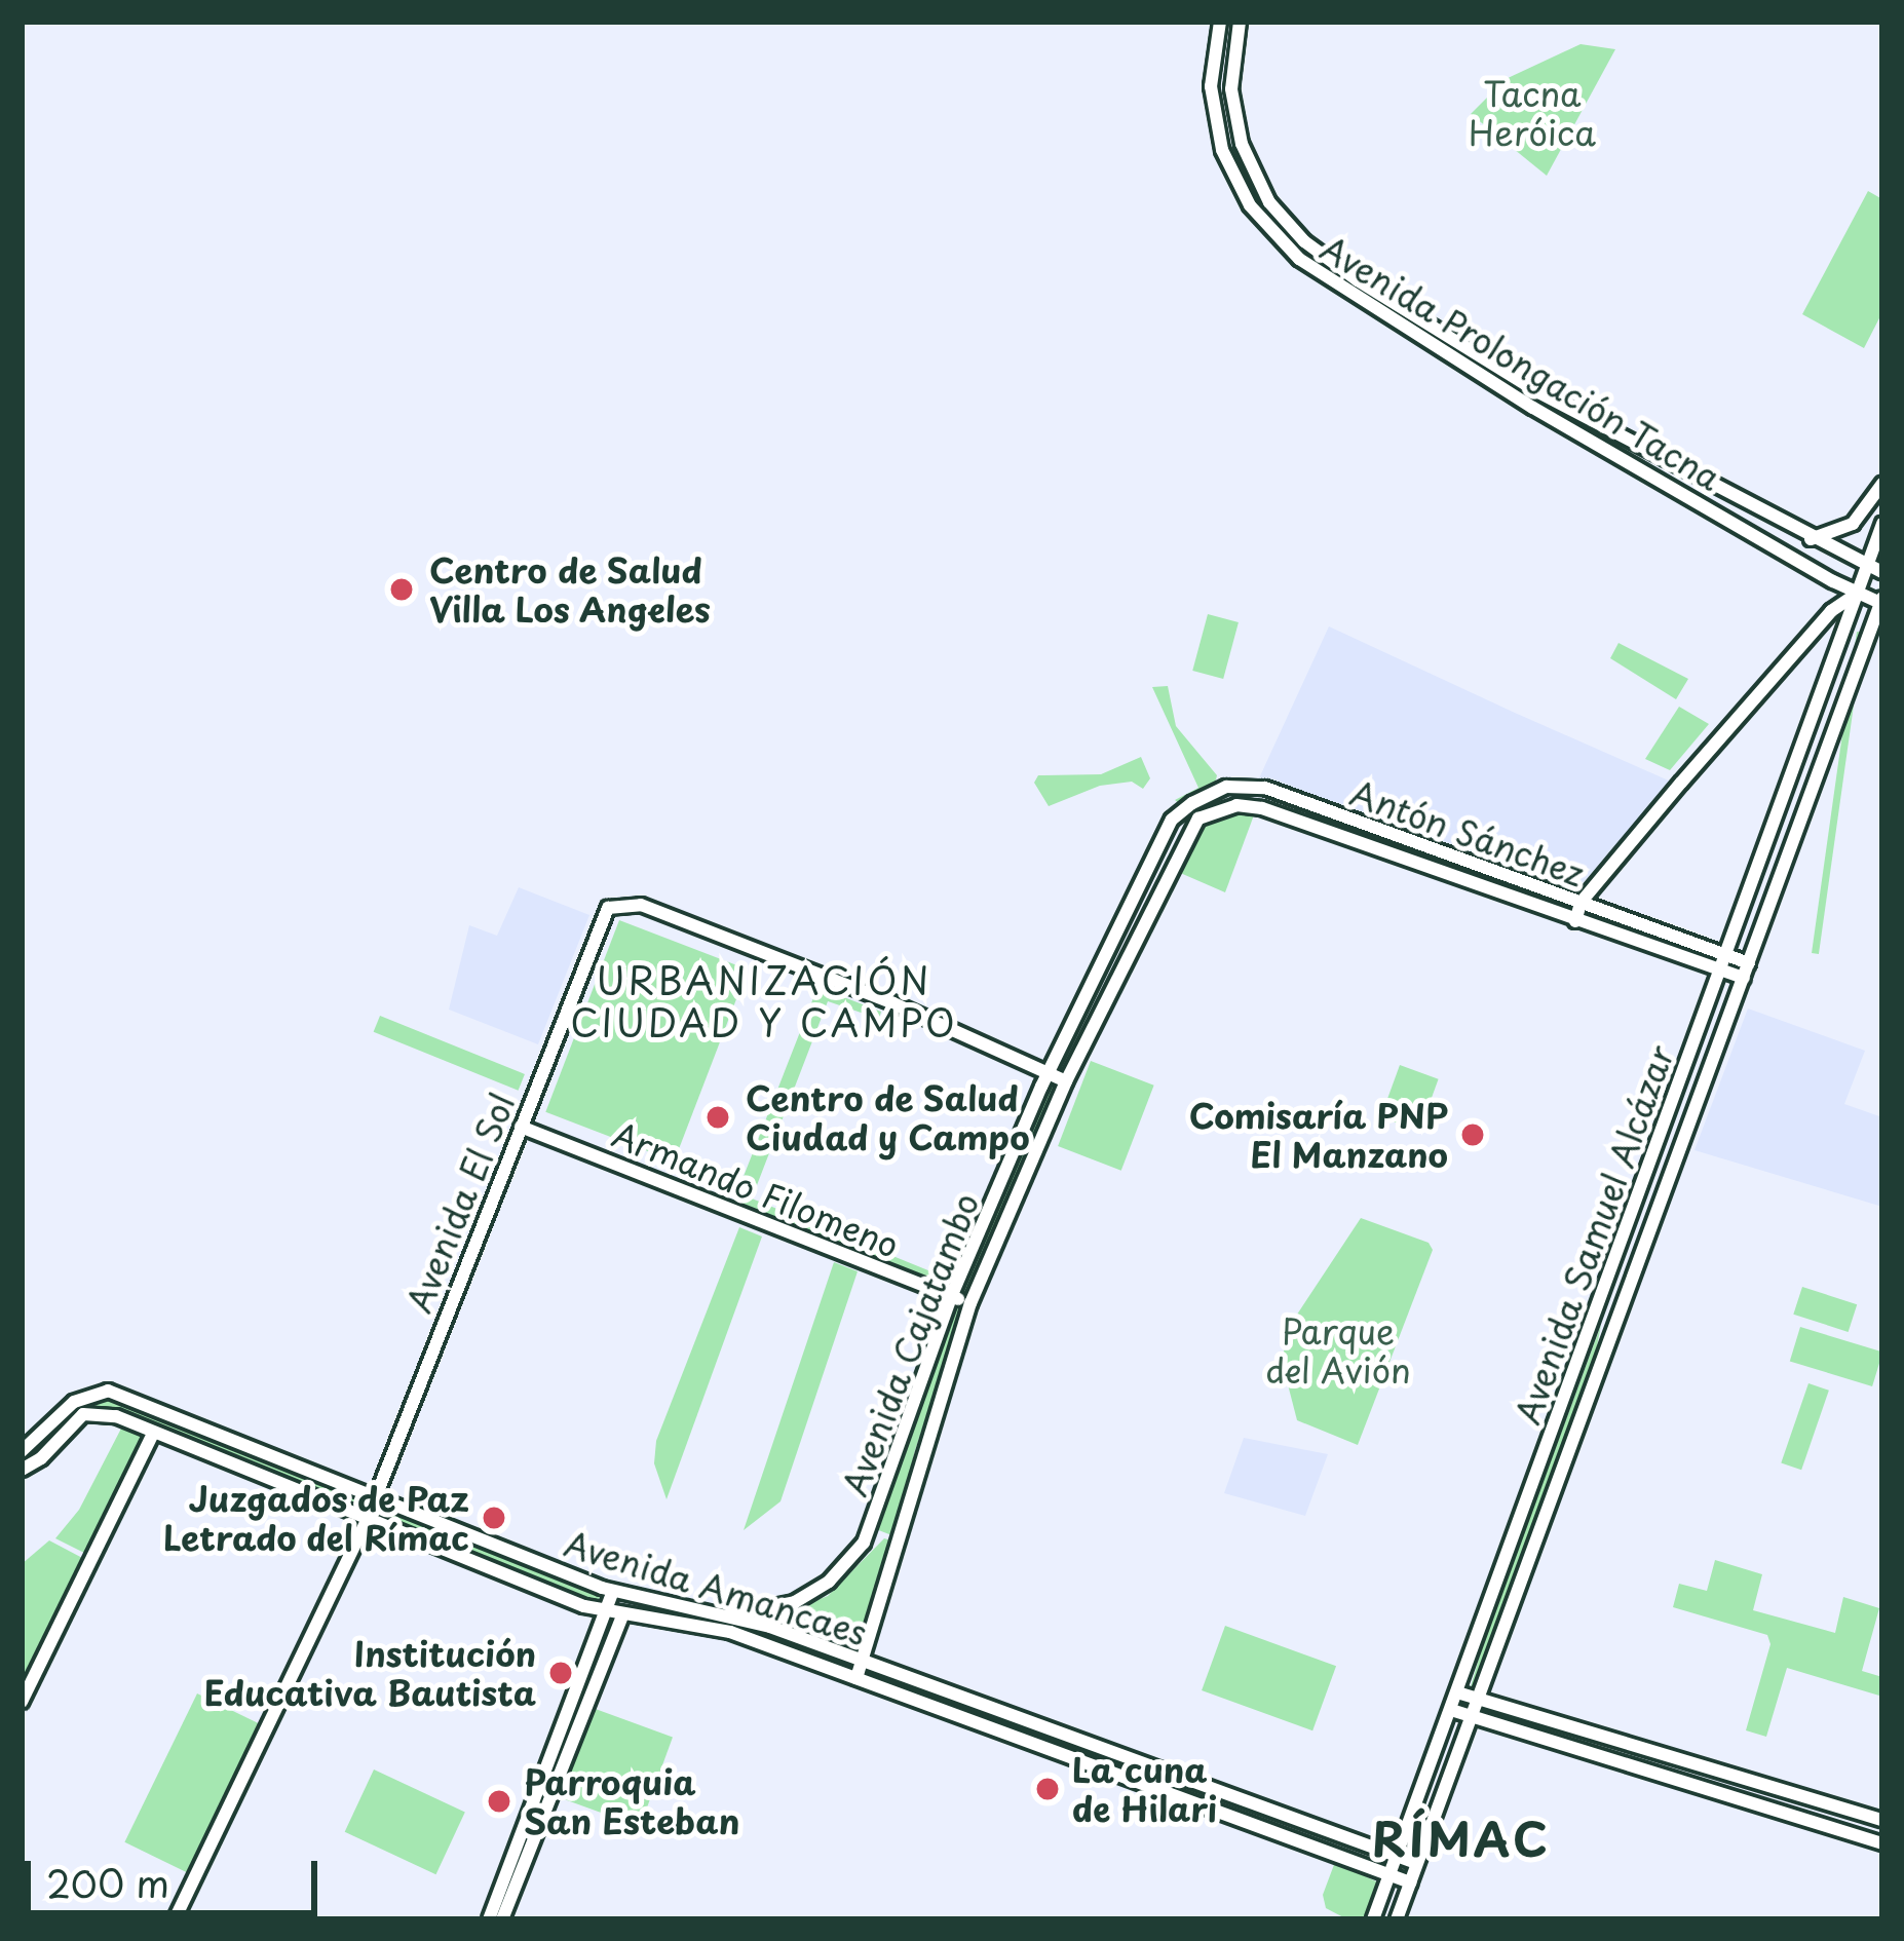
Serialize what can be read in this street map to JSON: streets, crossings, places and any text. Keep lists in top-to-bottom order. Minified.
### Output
{"streets":{"street":["Avenida Prolongación Tacna","Antón Sánchez","Armando Filomeno","Avenida El Sol","Avenida Samuel Alcázar","Avenida Cajatambo","Avenida Amancaes"]},"crossings":[["Avenida Prolongación Tacna","Avenida Samuel Alcázar"],["Antón Sánchez","Avenida Samuel Alcázar"],["Antón Sánchez","Avenida Cajatambo"],["Armando Filomeno","Avenida El Sol"],["Armando Filomeno","Avenida Cajatambo"],["Avenida El Sol","Avenida Cajatambo"],["Avenida El Sol","Avenida Amancaes"],["Avenida Samuel Alcázar","Avenida Amancaes"],["Avenida Cajatambo","Avenida Amancaes"]],"districts":["URBANIZACIÓN CIUDAD Y CAMPO","RÍMAC"],"parks":["Tacna Heróica","Parque del Avión"],"places":["Centro de Salud Villa Los Angeles","Centro de Salud Ciudad y Campo","Comisaría PNP El Manzano","Juzgados de Paz Letrado del Rímac","Institución Educativa Bautista","La cuna de Hilari","Parroquia San Esteban"],"scale_bar":"200 m"}
